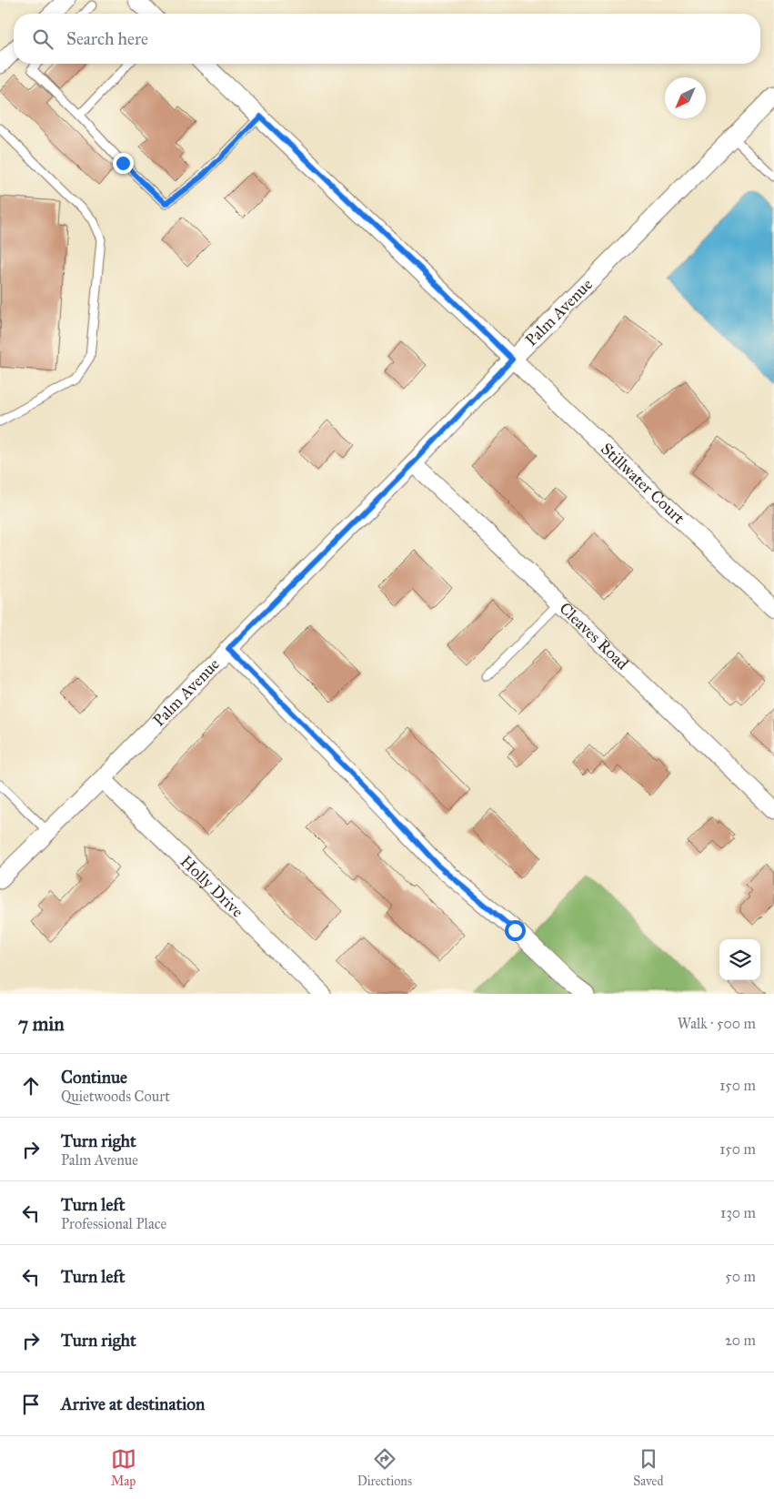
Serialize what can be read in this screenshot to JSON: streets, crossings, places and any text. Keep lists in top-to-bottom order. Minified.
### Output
{"streets":{"street":["Palm Avenue","Stillwater Court","Cleaves Road","Holly Drive"]},"crossings":[["Palm Avenue","Stillwater Court"],["Palm Avenue","Cleaves Road"],["Palm Avenue","Holly Drive"]],"north":"bottom left","page":{"search":"Search here","heading":["7 min","Walk · 500 m"],"list":[["Continue","Quietwoods Court","150 m"],["Turn right","Palm Avenue","150 m"],["Turn left","Professional Place","130 m"],["Turn left","50 m"],["Turn right","20 m"],"Arrive at destination"],"nav":["Map","Directions","Saved"]}}
